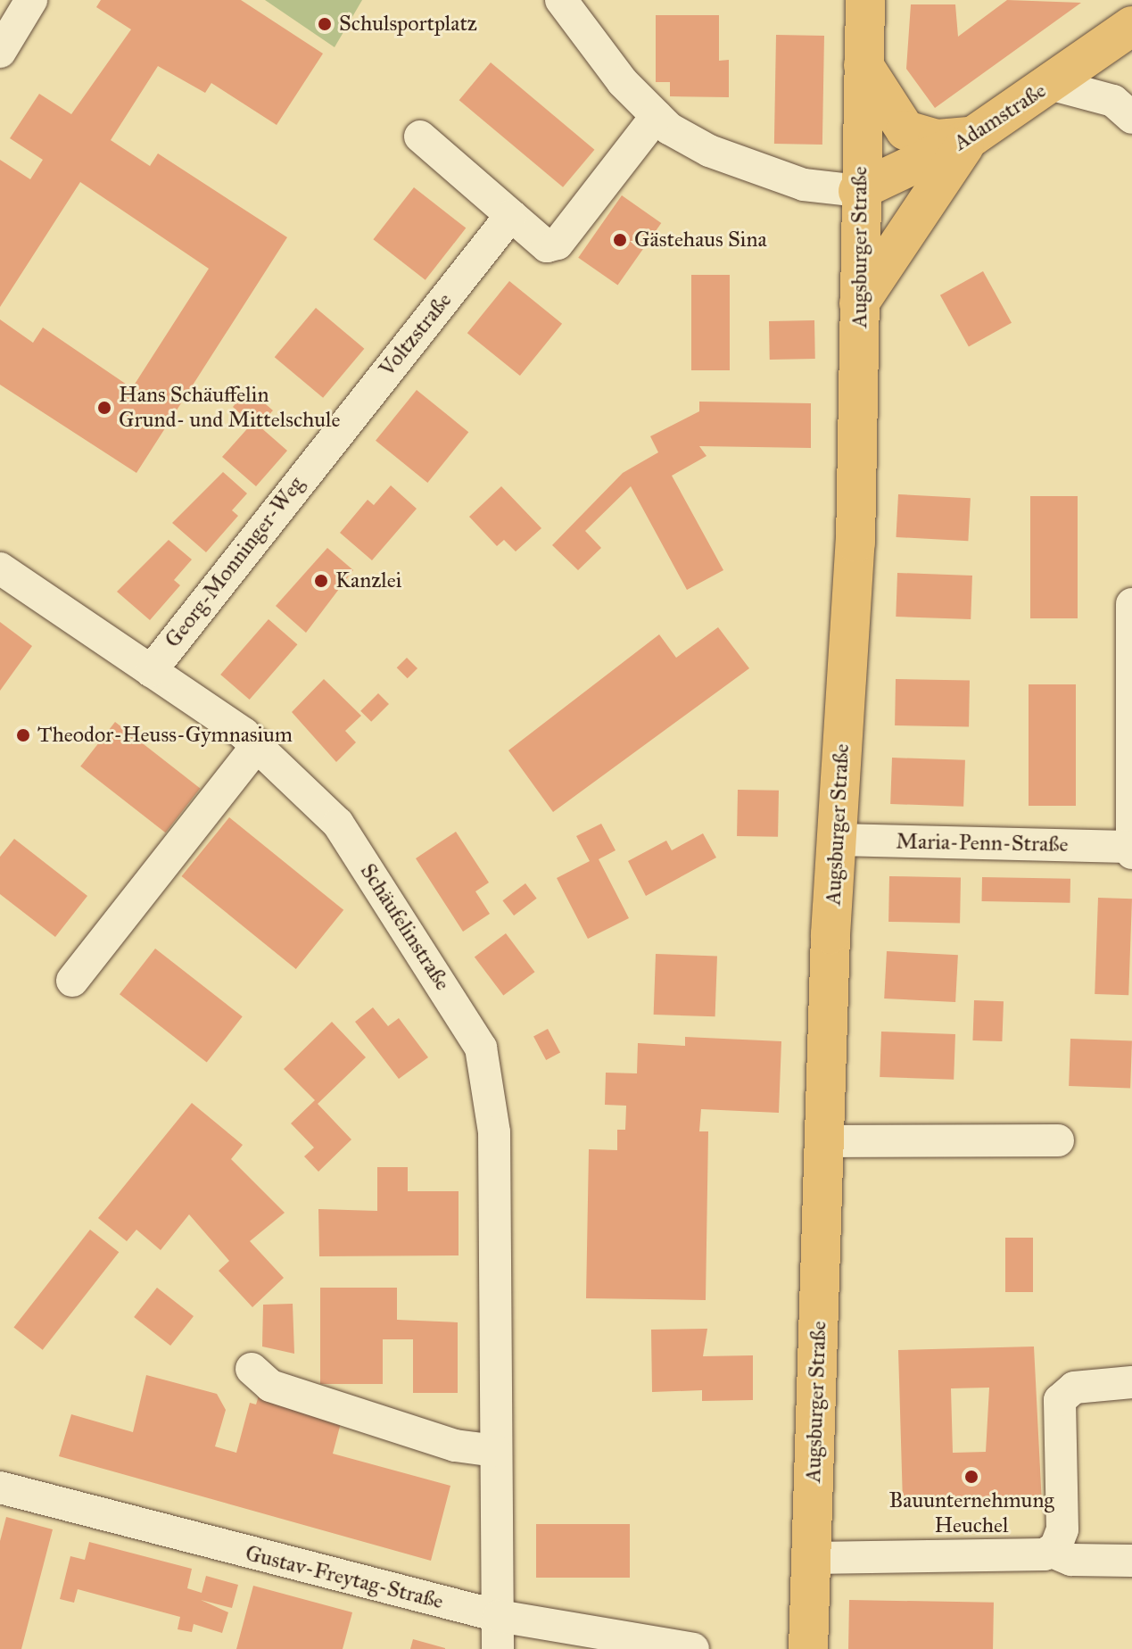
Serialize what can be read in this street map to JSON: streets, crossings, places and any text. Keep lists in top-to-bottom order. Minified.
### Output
{"streets":{"main road":["Adamstraße","Augsburger Straße"],"street":["Voltzstraße","Georg-Monninger-Weg","Maria-Penn-Straße","Schäufelinstraße","Gustav-Freytag-Straße"]},"crossings":[["Adamstraße","Augsburger Straße"],["Augsburger Straße","Maria-Penn-Straße"],["Voltzstraße","Georg-Monninger-Weg"],["Georg-Monninger-Weg","Schäufelinstraße"],["Schäufelinstraße","Gustav-Freytag-Straße"]],"places":["Schulsportplatz","Gästehaus Sina","Hans Schäuffelin Grund- und Mittelschule","Kanzlei","Theodor-Heuss-Gymnasium","Bauunternehmung Heuchel"]}
